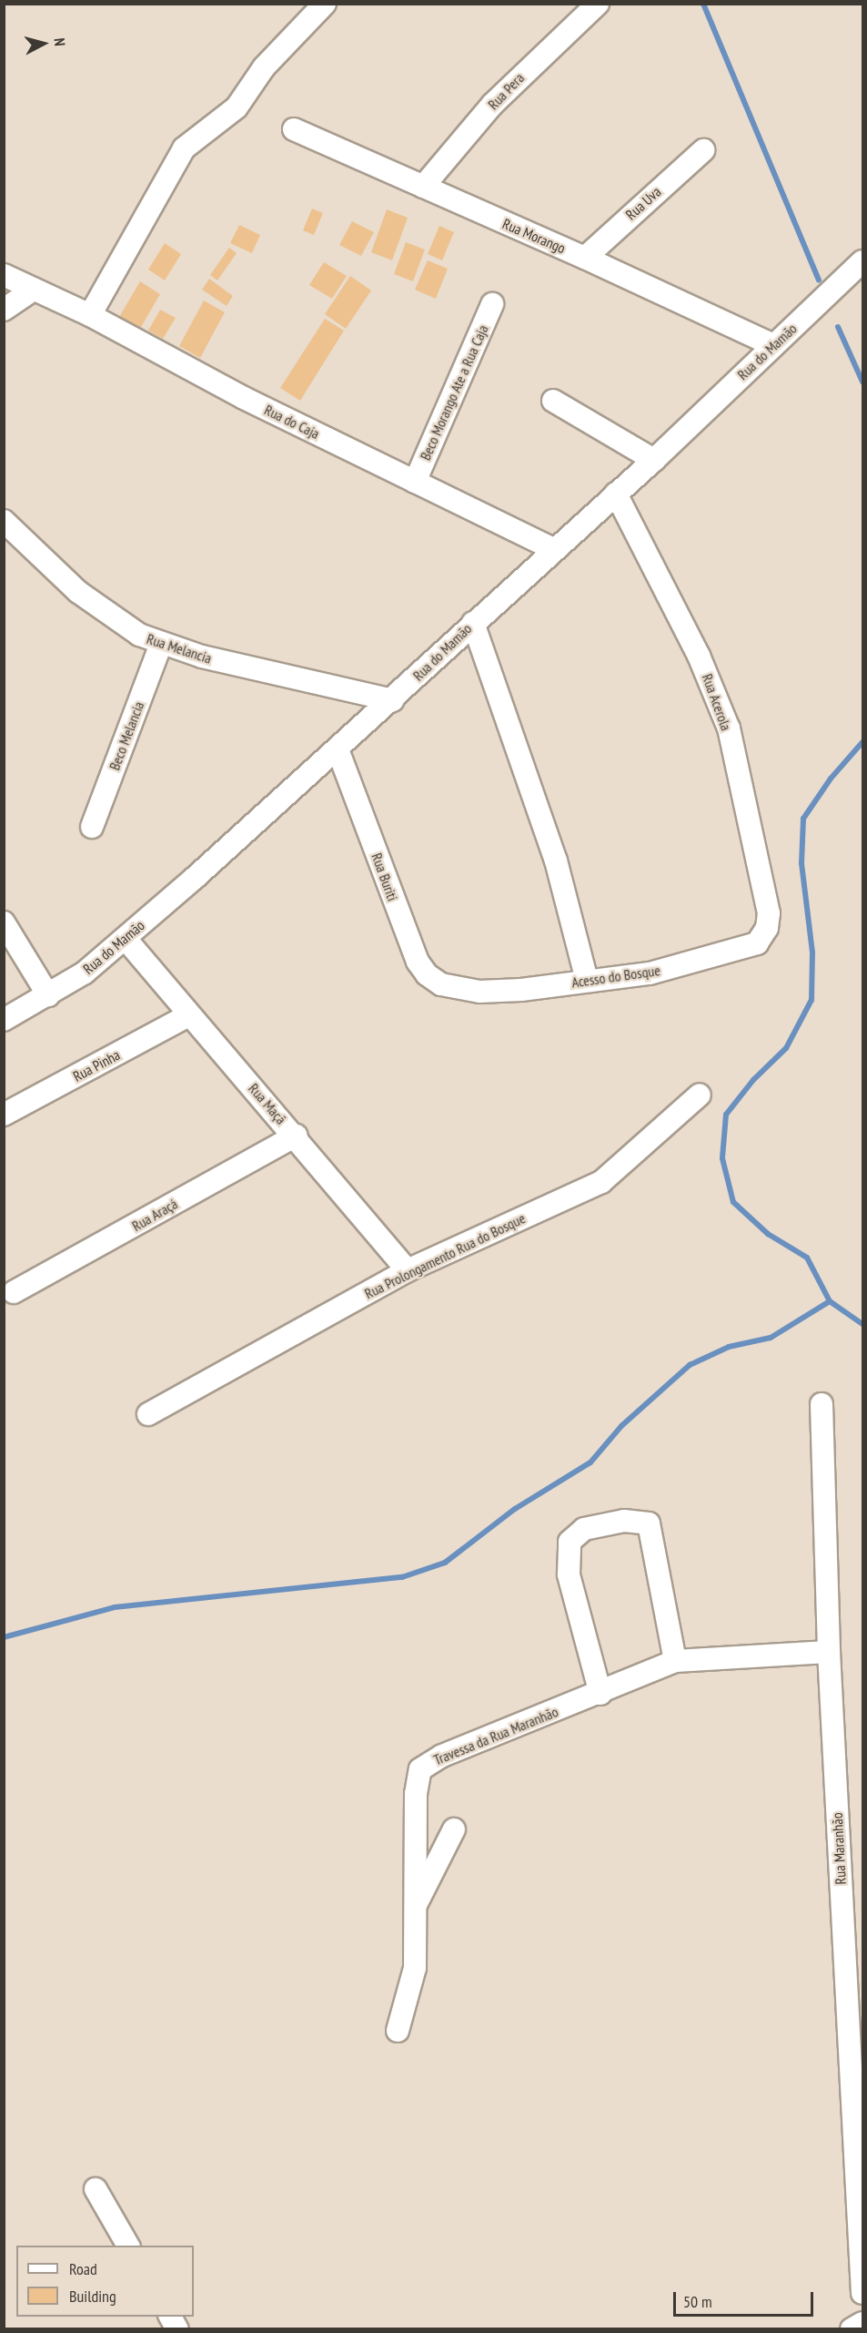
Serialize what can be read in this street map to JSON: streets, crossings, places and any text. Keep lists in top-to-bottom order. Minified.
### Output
{"streets":{"street":["Rua Pera","Rua Uva","Rua Morango","Rua do Mamão","Beco Morango Ate a Rua Caja","Rua do Caja","Rua Melancia","Rua Acerola","Beco Melancia","Rua Buriti","Acesso do Bosque","Rua Pinha","Rua Maçã","Rua Araçá","Rua Prolongamento Rua do Bosque","Travessa da Rua Maranhão","Rua Maranhão"]},"crossings":[["Rua Pera","Rua Morango"],["Rua Uva","Rua Morango"],["Rua Morango","Rua do Mamão"],["Rua do Mamão","Rua do Caja"],["Rua do Mamão","Rua Melancia"],["Rua do Mamão","Rua Acerola"],["Rua do Mamão","Rua Buriti"],["Rua do Mamão","Rua Maçã"],["Beco Morango Ate a Rua Caja","Rua do Caja"],["Rua Melancia","Beco Melancia"],["Rua Acerola","Acesso do Bosque"],["Rua Buriti","Acesso do Bosque"],["Rua Pinha","Rua Maçã"],["Rua Maçã","Rua Araçá"],["Rua Maçã","Rua Prolongamento Rua do Bosque"],["Travessa da Rua Maranhão","Rua Maranhão"]],"legend":["Road","Building"],"scale_bar":"50 m","north":"right"}
